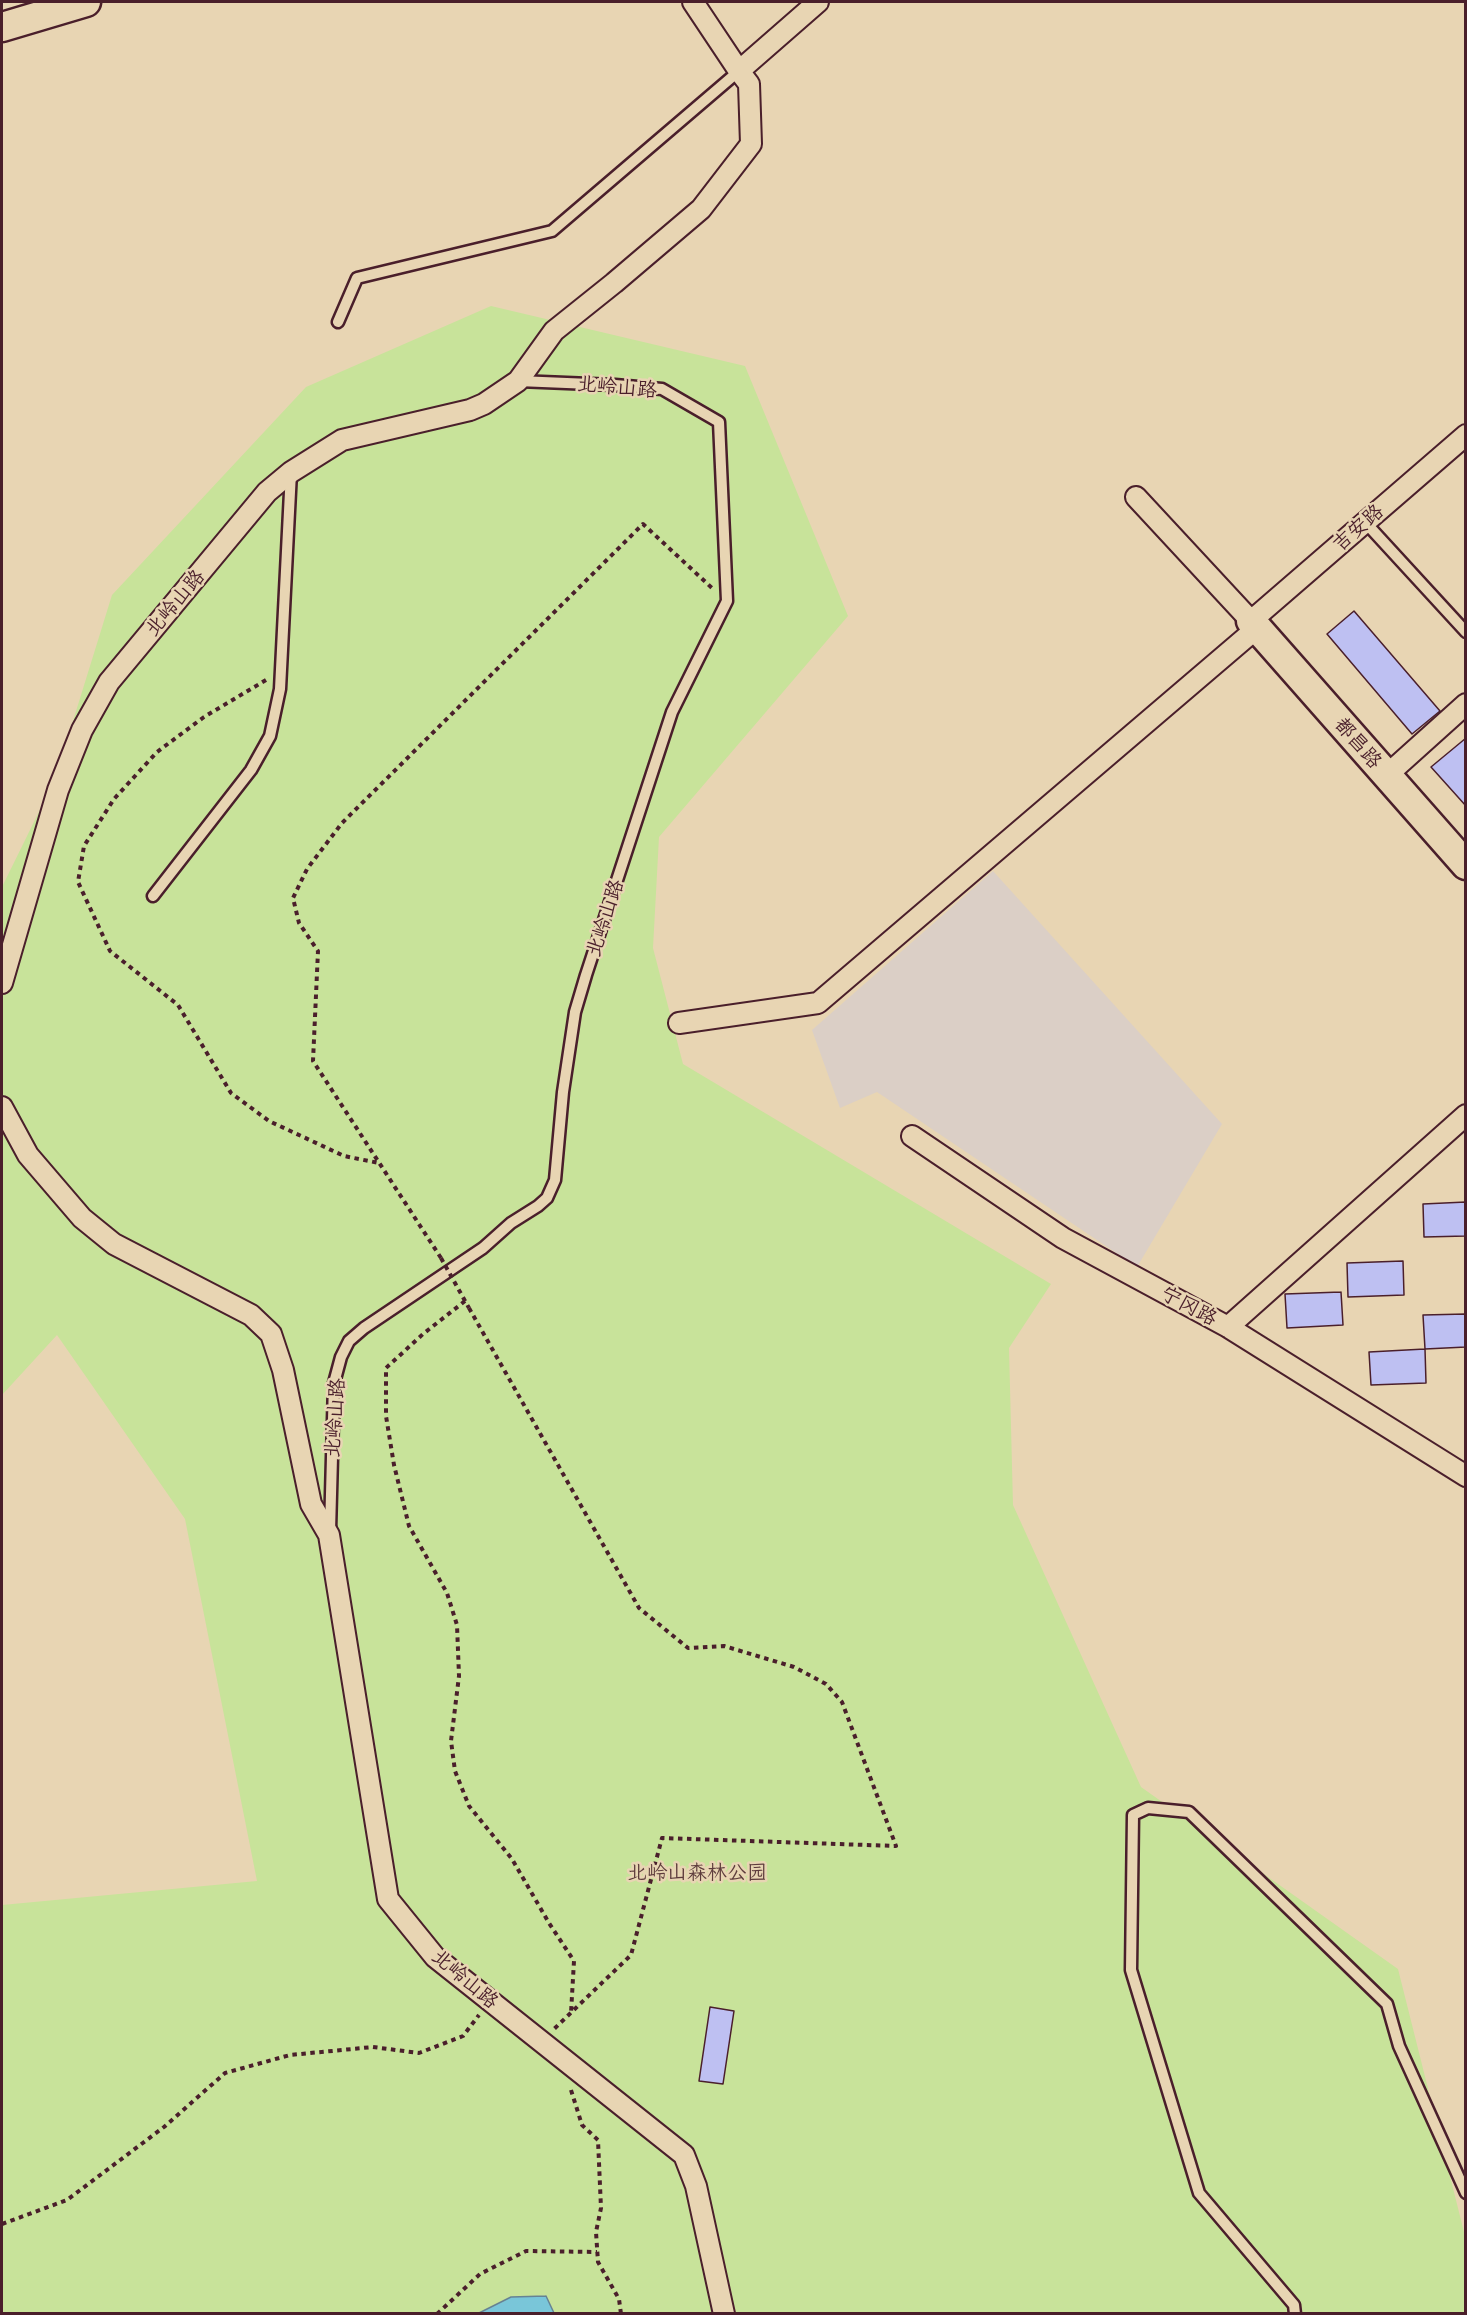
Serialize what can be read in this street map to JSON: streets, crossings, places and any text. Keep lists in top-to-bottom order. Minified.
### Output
{"streets":{"street":["北岭山路","吉安路","都昌路","宁冈路"]},"crossings":[["吉安路","都昌路"]],"parks":["北岭山森林公园"]}
